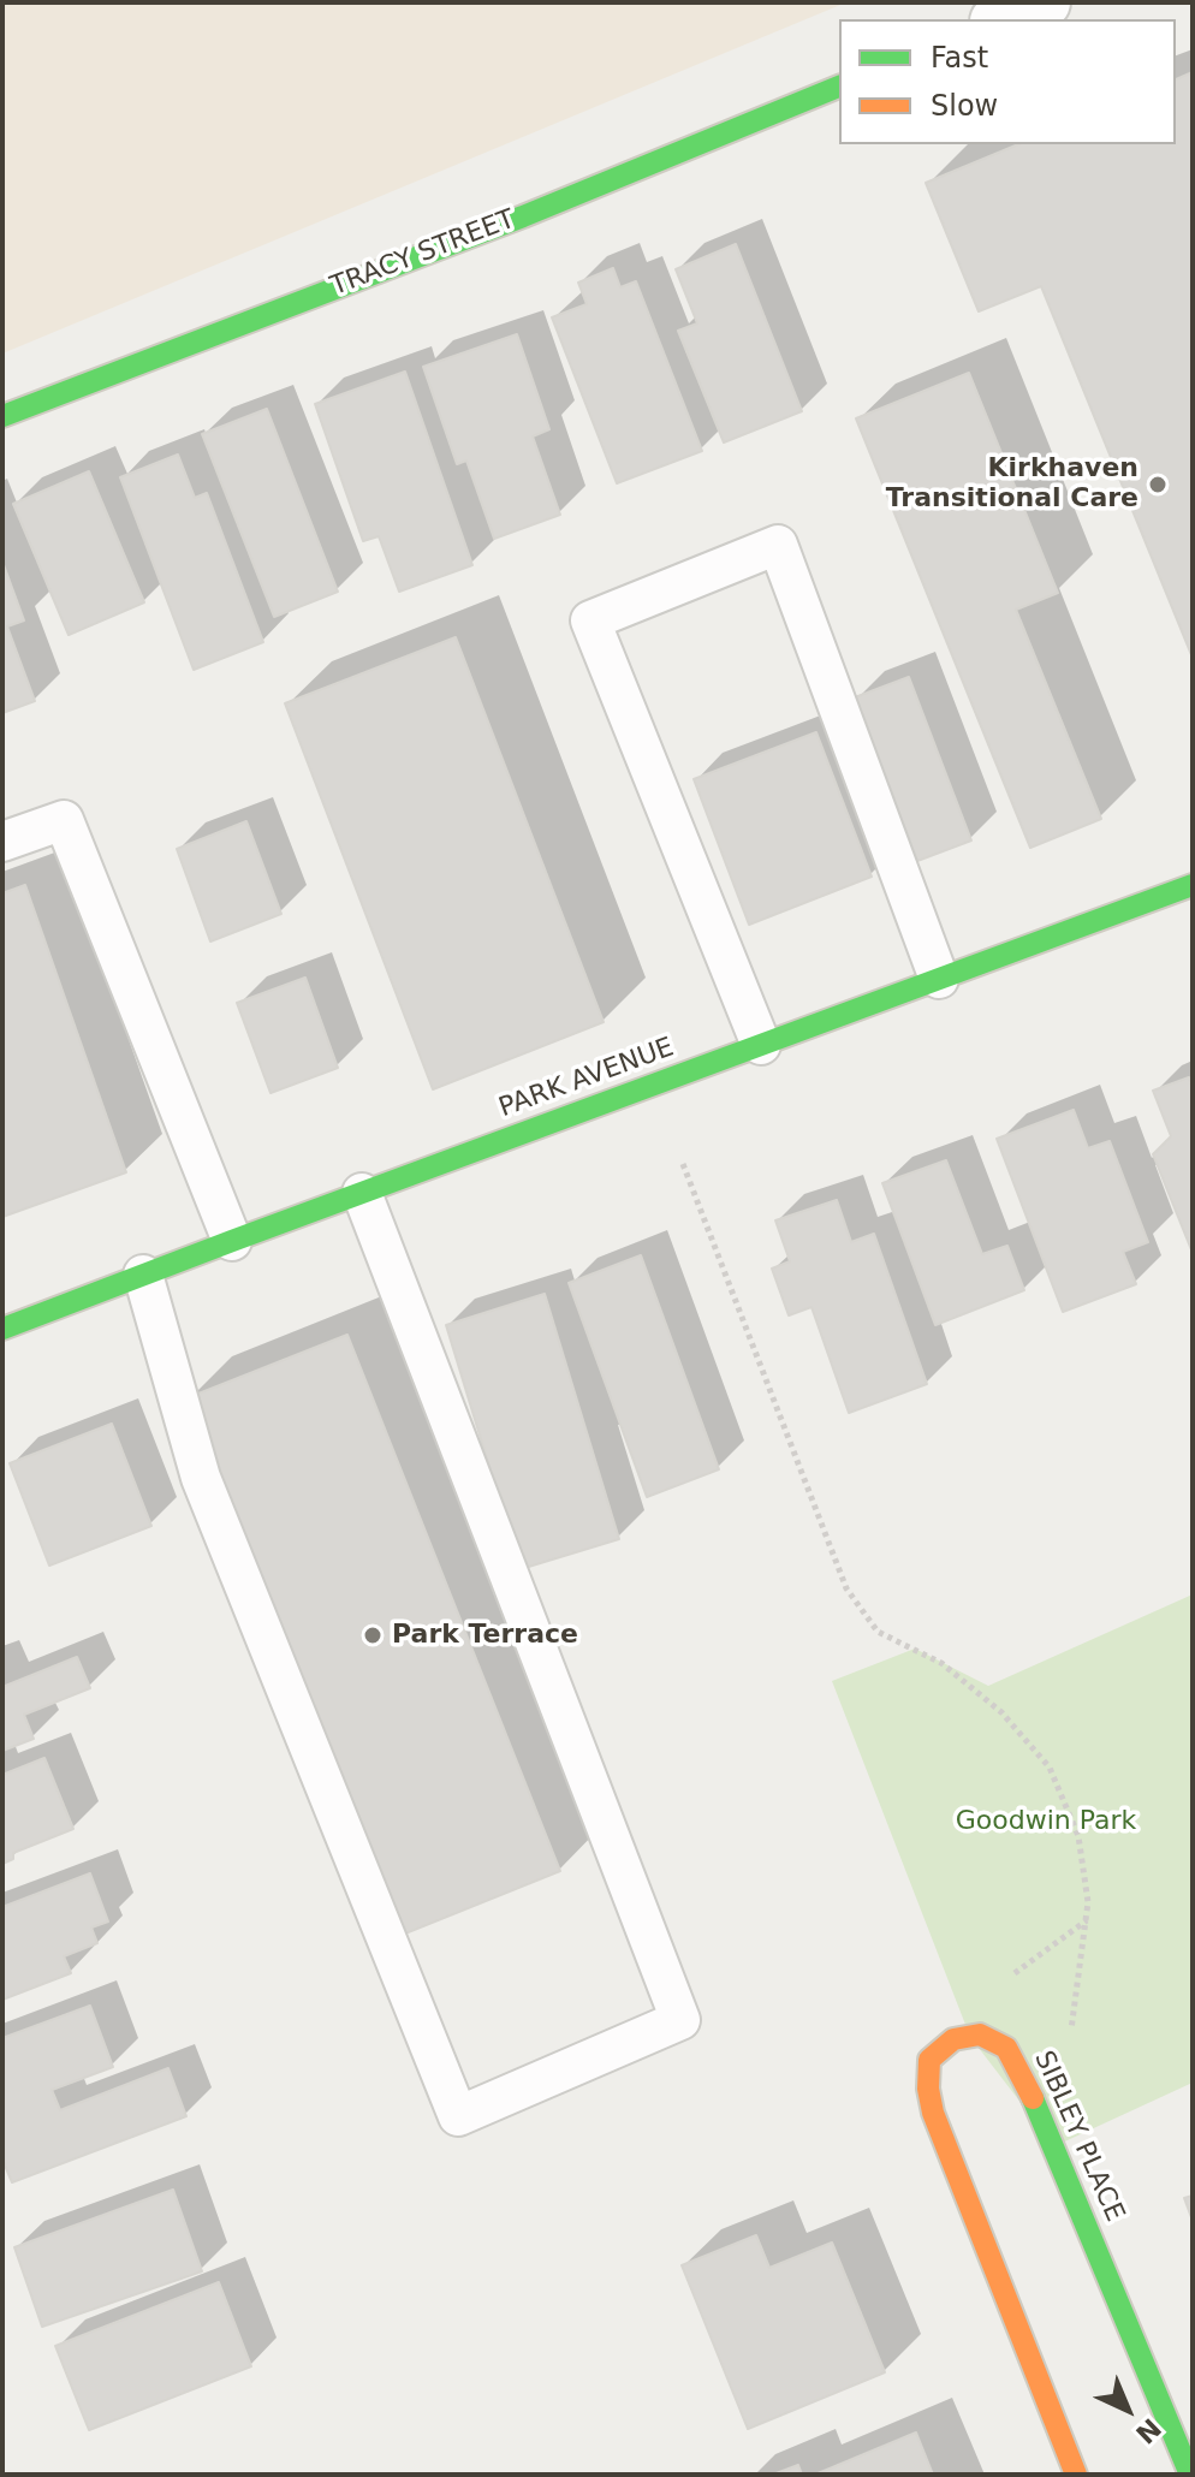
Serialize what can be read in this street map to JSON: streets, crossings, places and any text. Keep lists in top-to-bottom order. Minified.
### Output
{"streets":{"street":["TRACY STREET","PARK AVENUE","SIBLEY PLACE"]},"parks":["Goodwin Park"],"places":["Kirkhaven Transitional Care","Park Terrace"],"legend":["Fast","Slow"],"north":"bottom right"}
